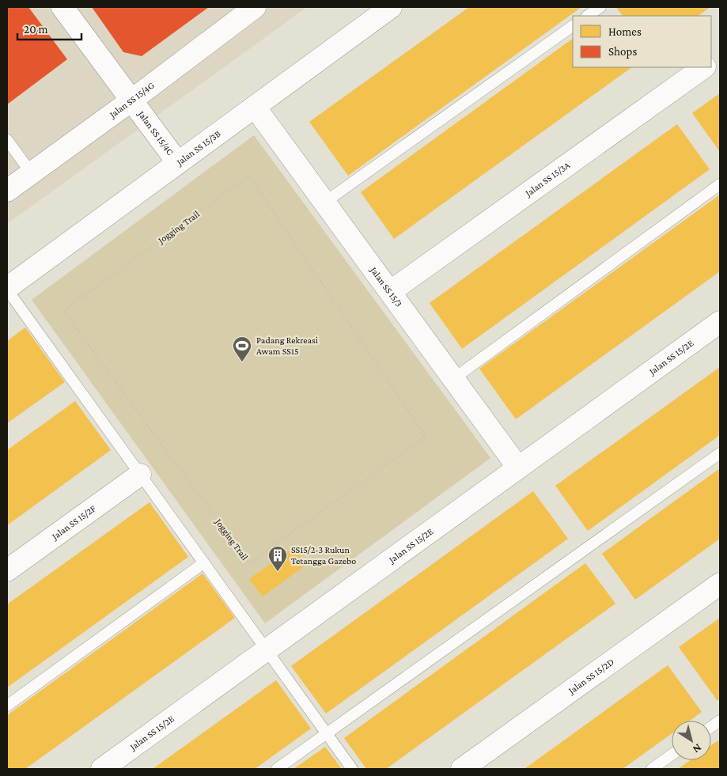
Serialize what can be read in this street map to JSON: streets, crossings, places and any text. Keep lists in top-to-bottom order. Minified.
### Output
{"streets":{"street":["Jalan SS 15/4G","Jalan SS 15/4C","Jalan SS 15/3B","Jalan SS 15/3A","Jalan SS 15/3","Jalan SS 15/2E","Jalan SS 15/2F","Jalan SS 15/2D"],"path":["Jogging Trail"]},"crossings":[["Jalan SS 15/4G","Jalan SS 15/4C"],["Jalan SS 15/4C","Jalan SS 15/3B"],["Jalan SS 15/3B","Jalan SS 15/3"],["Jalan SS 15/3A","Jalan SS 15/3"],["Jalan SS 15/3","Jalan SS 15/2E"]],"places":{"sports":["Padang Rekreasi Awam SS15"],"building":["SS15/2-3 Rukun Tetangga Gazebo"]},"legend":["Homes","Shops"],"scale_bar":"20 m","north":"bottom right"}
